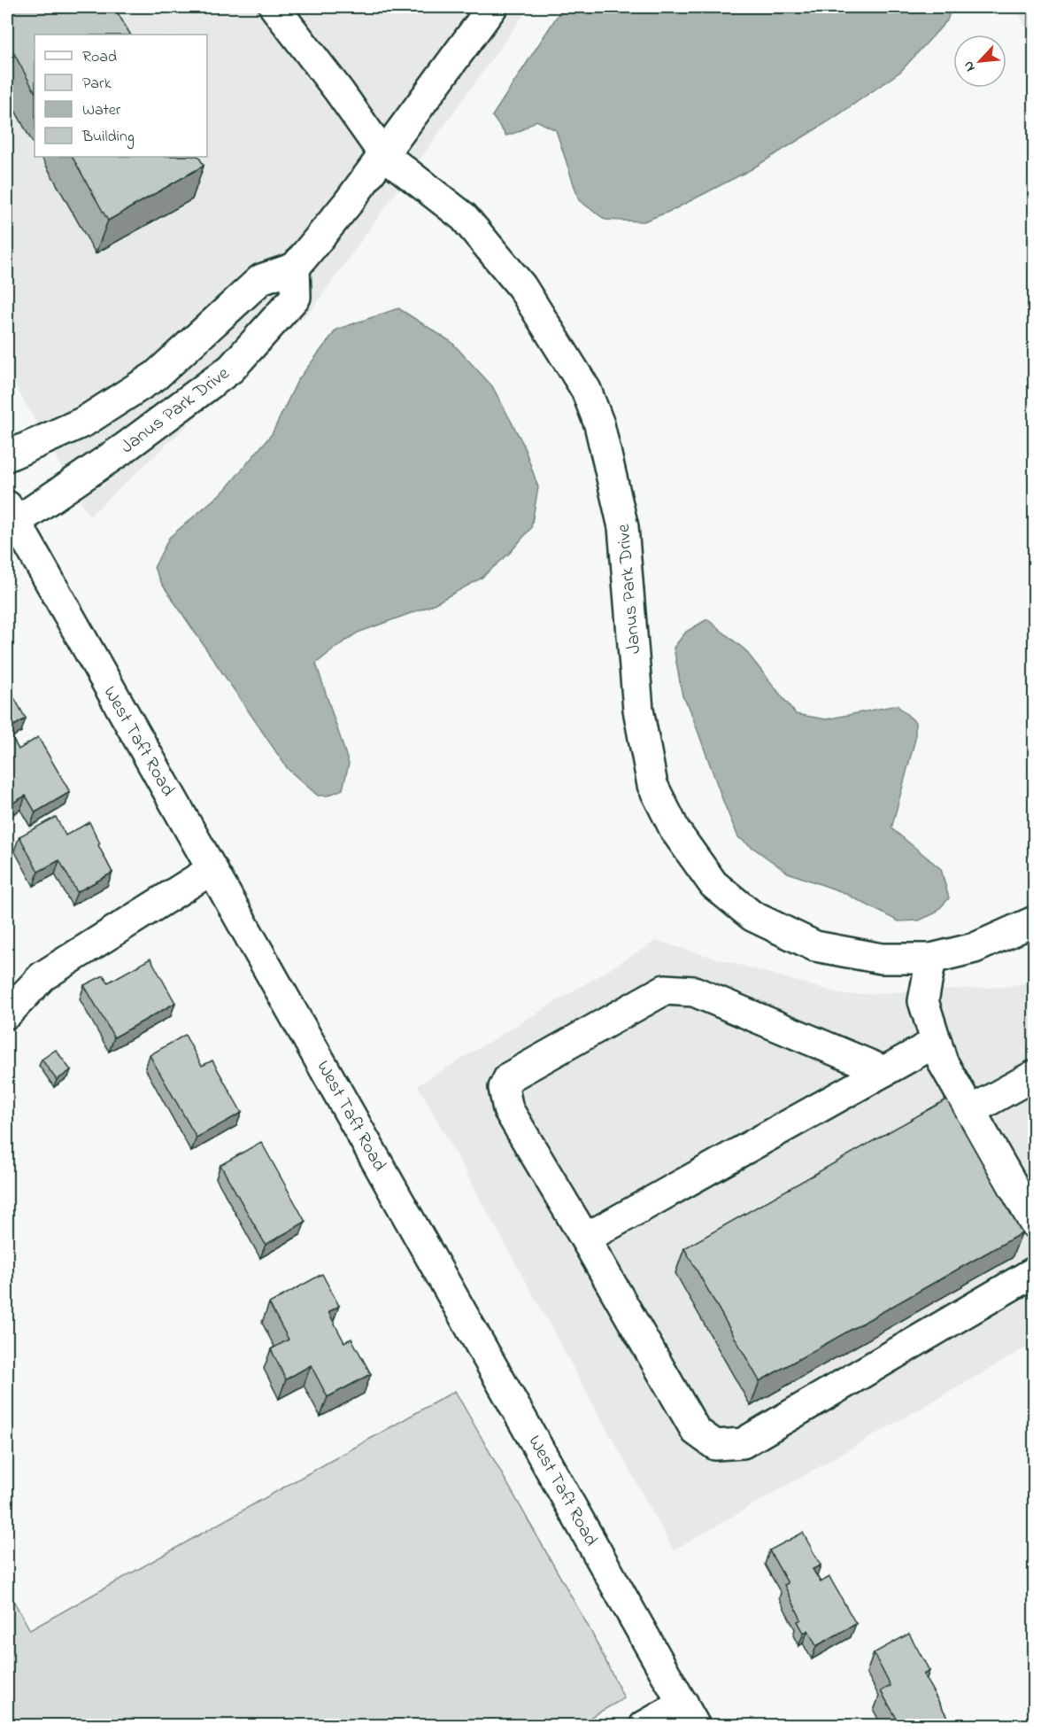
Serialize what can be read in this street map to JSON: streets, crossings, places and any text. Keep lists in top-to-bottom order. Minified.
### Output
{"streets":{"street":["Janus Park Drive","West Taft Road"]},"crossings":[["Janus Park Drive","West Taft Road"]],"legend":["Road","Park","Water","Building"],"north":"bottom left"}
